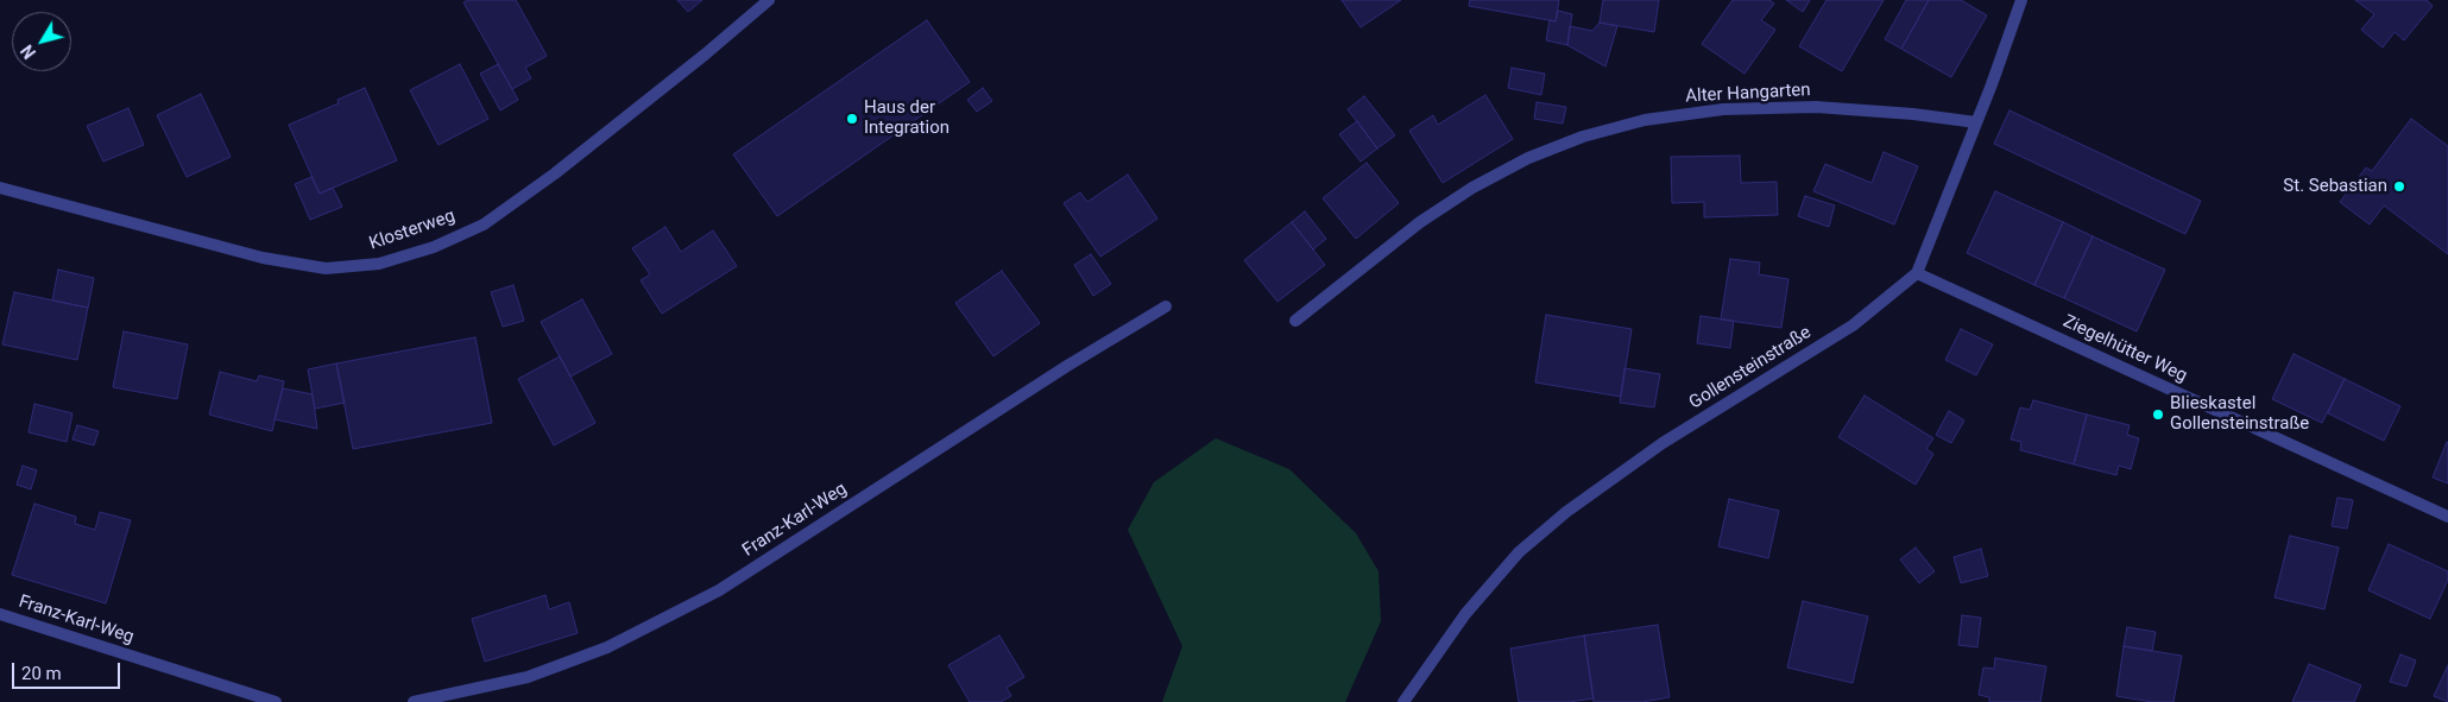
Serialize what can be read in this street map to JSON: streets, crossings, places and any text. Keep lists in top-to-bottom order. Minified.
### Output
{"streets":{"street":["Alter Hangarten","Klosterweg","Ziegelhütter Weg","Gollensteinstraße","Franz-Karl-Weg"]},"crossings":[["Alter Hangarten","Gollensteinstraße"],["Ziegelhütter Weg","Gollensteinstraße"]],"places":["Haus der Integration","St. Sebastian","Blieskastel Gollensteinstraße"],"scale_bar":"20 m","north":"bottom left"}
